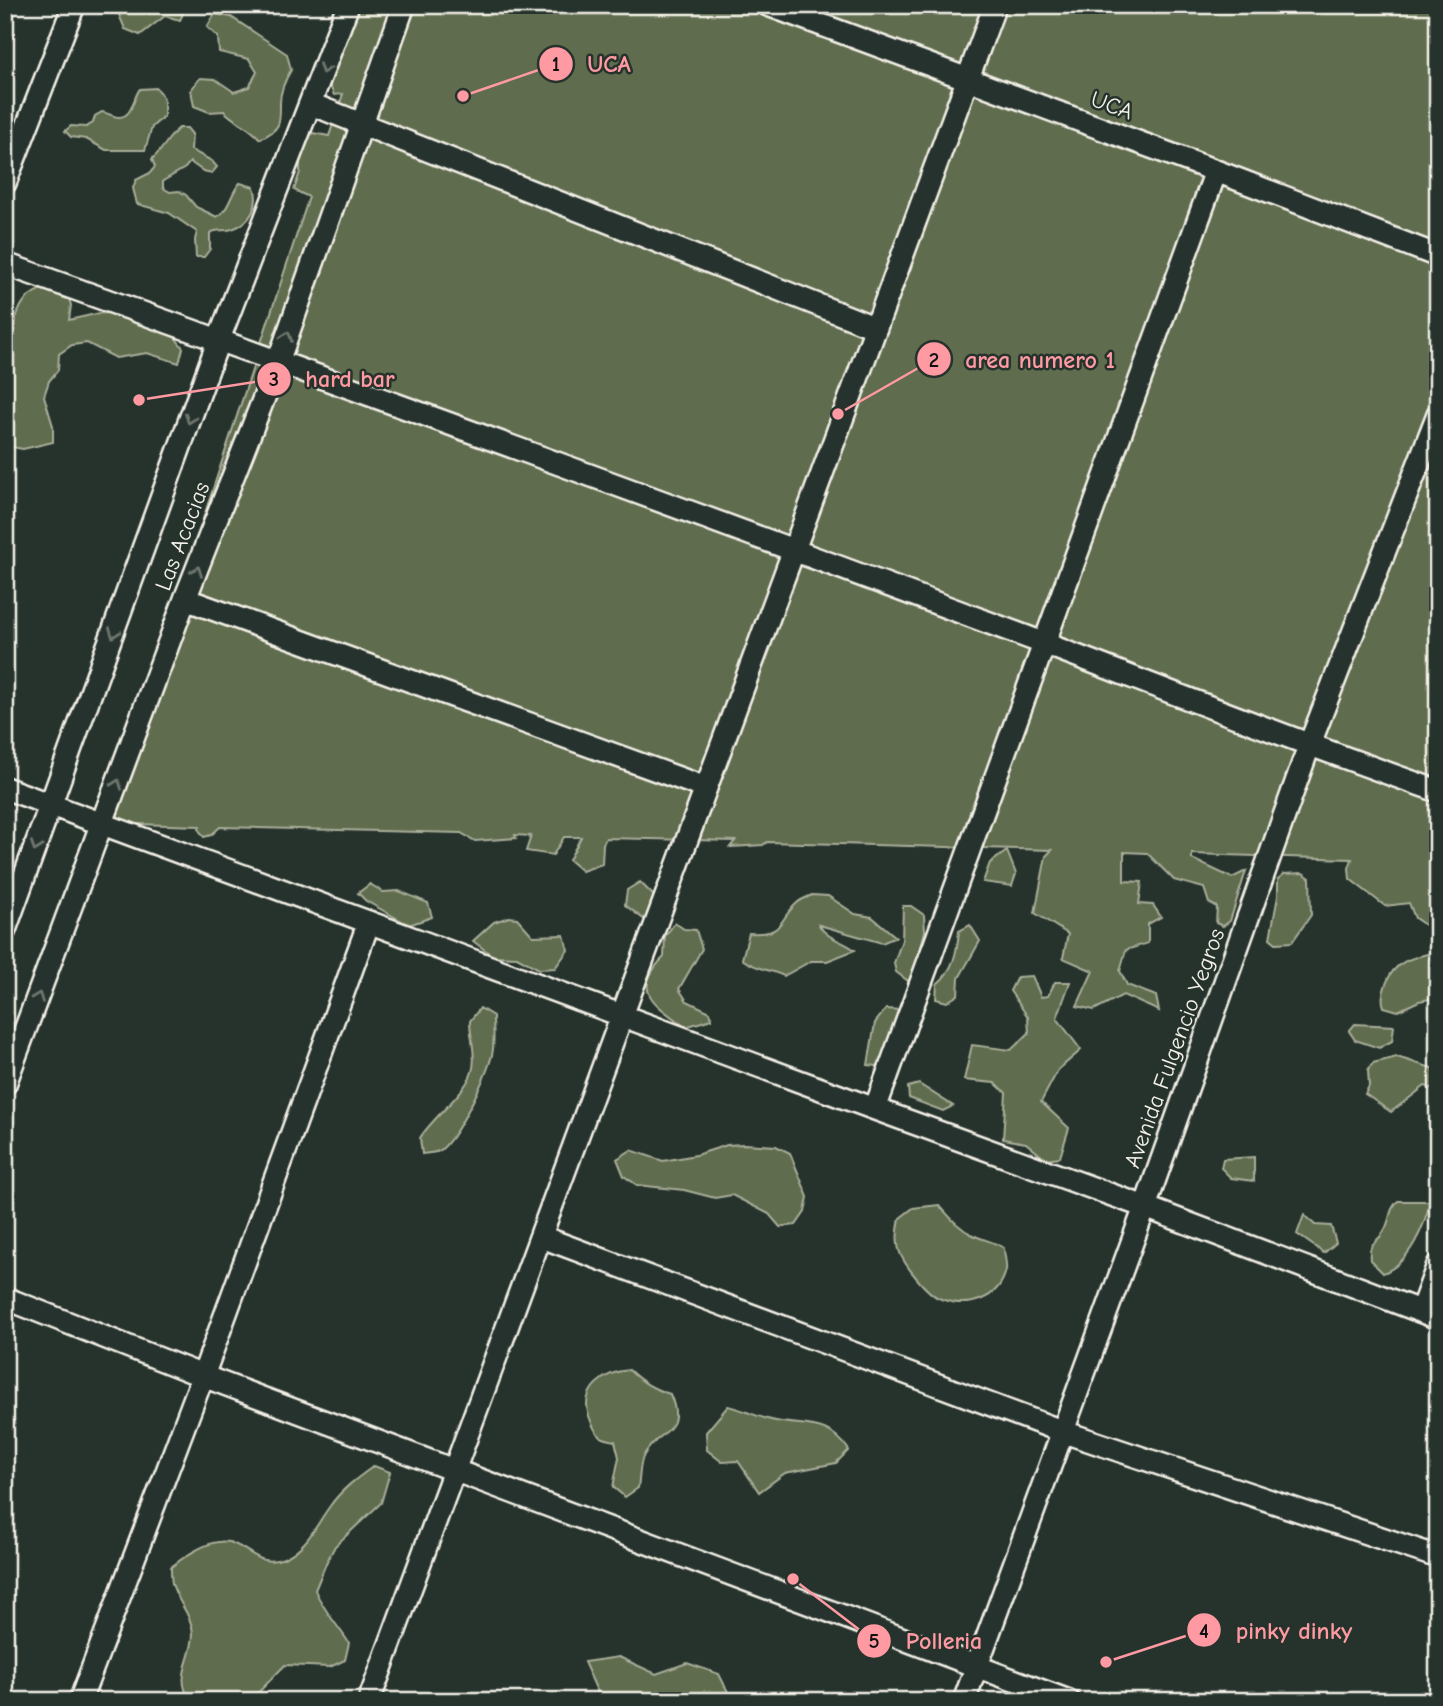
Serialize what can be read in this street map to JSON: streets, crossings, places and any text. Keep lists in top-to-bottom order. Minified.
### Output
{"streets":{"street":["UCA","Las Acacias","Avenida Fulgencio Yegros"]},"places":["UCA","hard bar","area numero 1","Polleria","pinky dinky"]}
